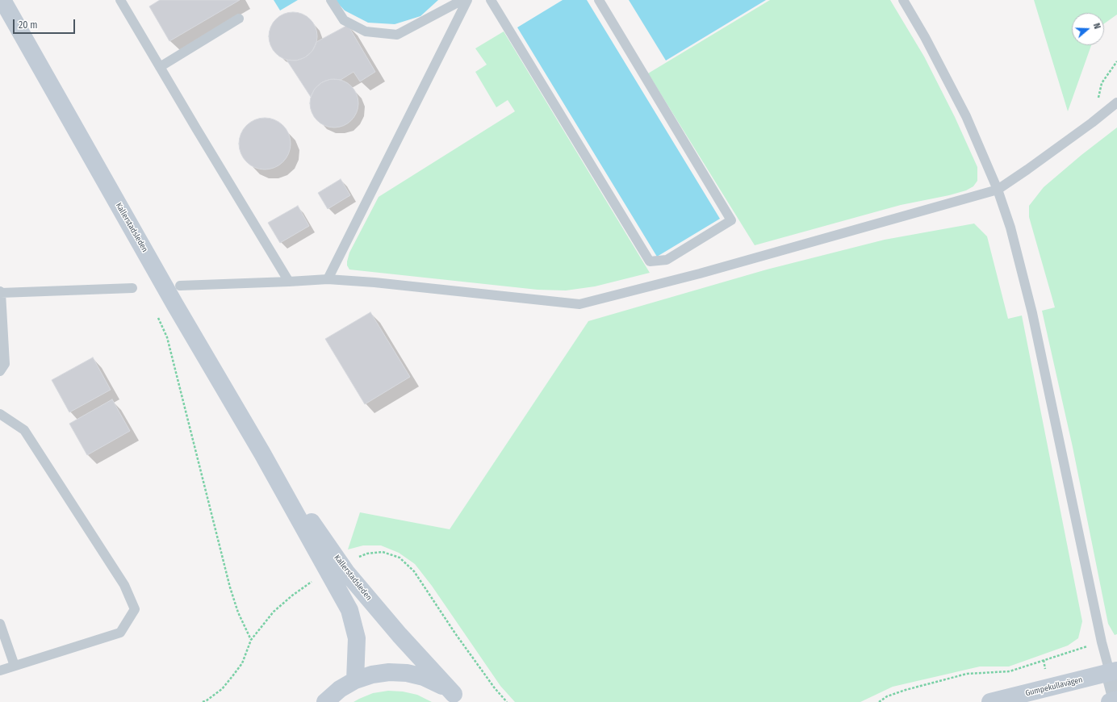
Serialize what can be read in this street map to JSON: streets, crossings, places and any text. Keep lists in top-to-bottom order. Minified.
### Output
{"streets":{"main road":["Kallerstadsleden","Gumpekullavägen"]},"scale_bar":"20 m","north":"right"}
